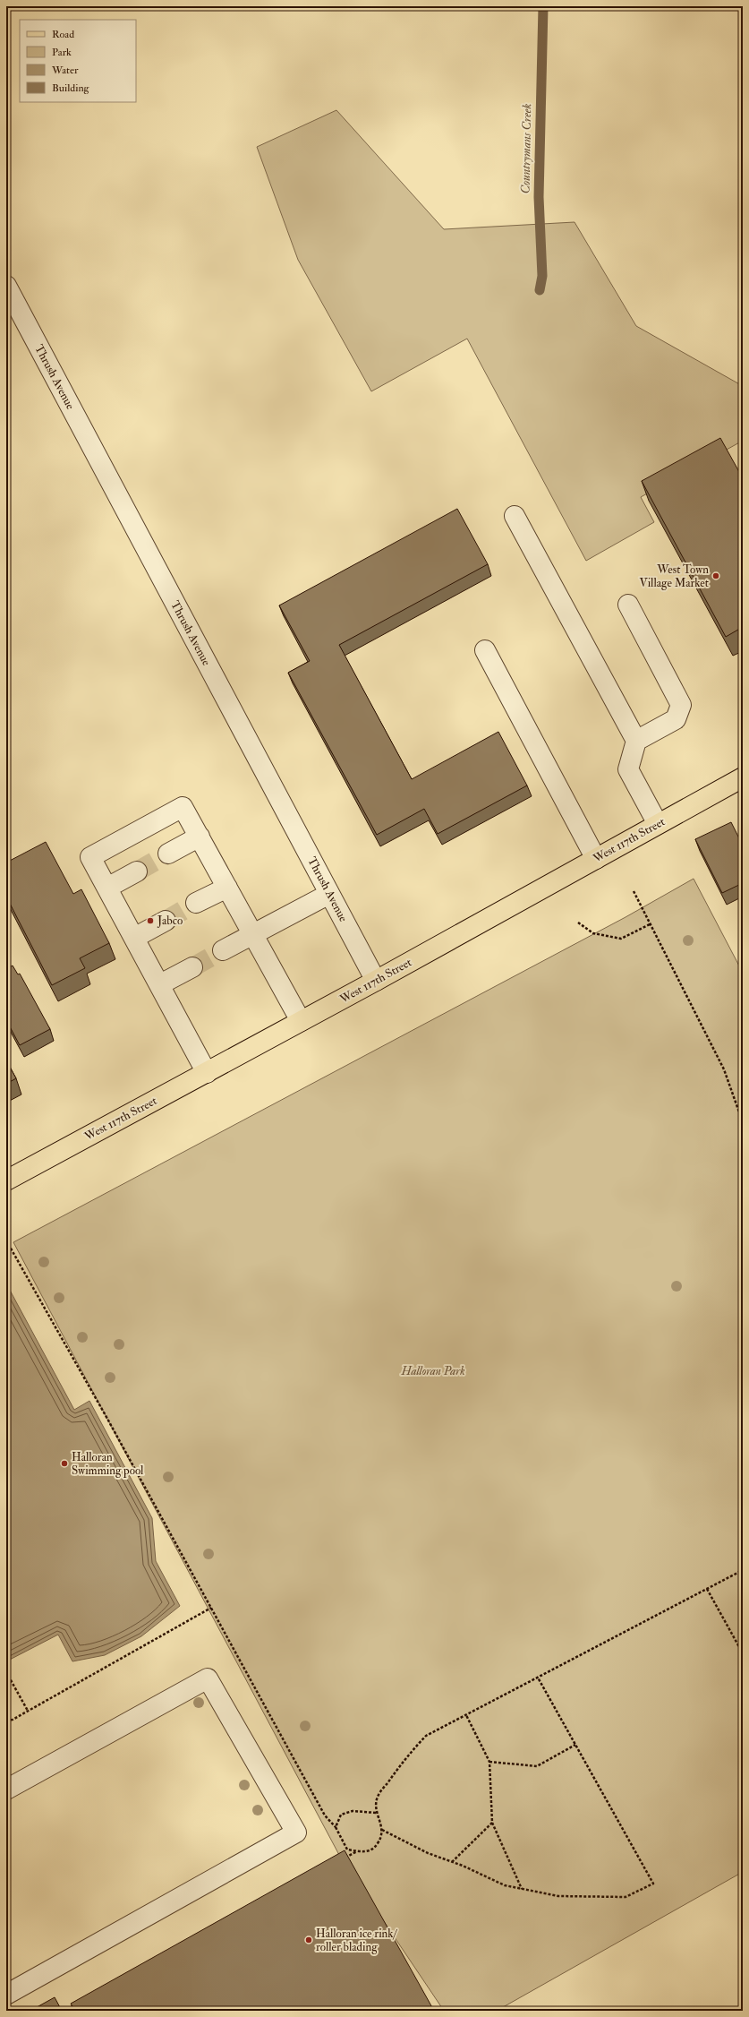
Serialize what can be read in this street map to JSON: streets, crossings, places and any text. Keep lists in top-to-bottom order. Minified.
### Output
{"streets":{"main road":["West 117th Street"],"street":["Thrush Avenue"]},"crossings":[["Thrush Avenue","West 117th Street"]],"water":["Countrymans Creek"],"parks":["Halloran Park"],"places":["West Town Village Market","Jabco","Halloran Swimming pool","Halloran ice rink/ roller blading"],"legend":["Road","Park","Water","Building"]}
